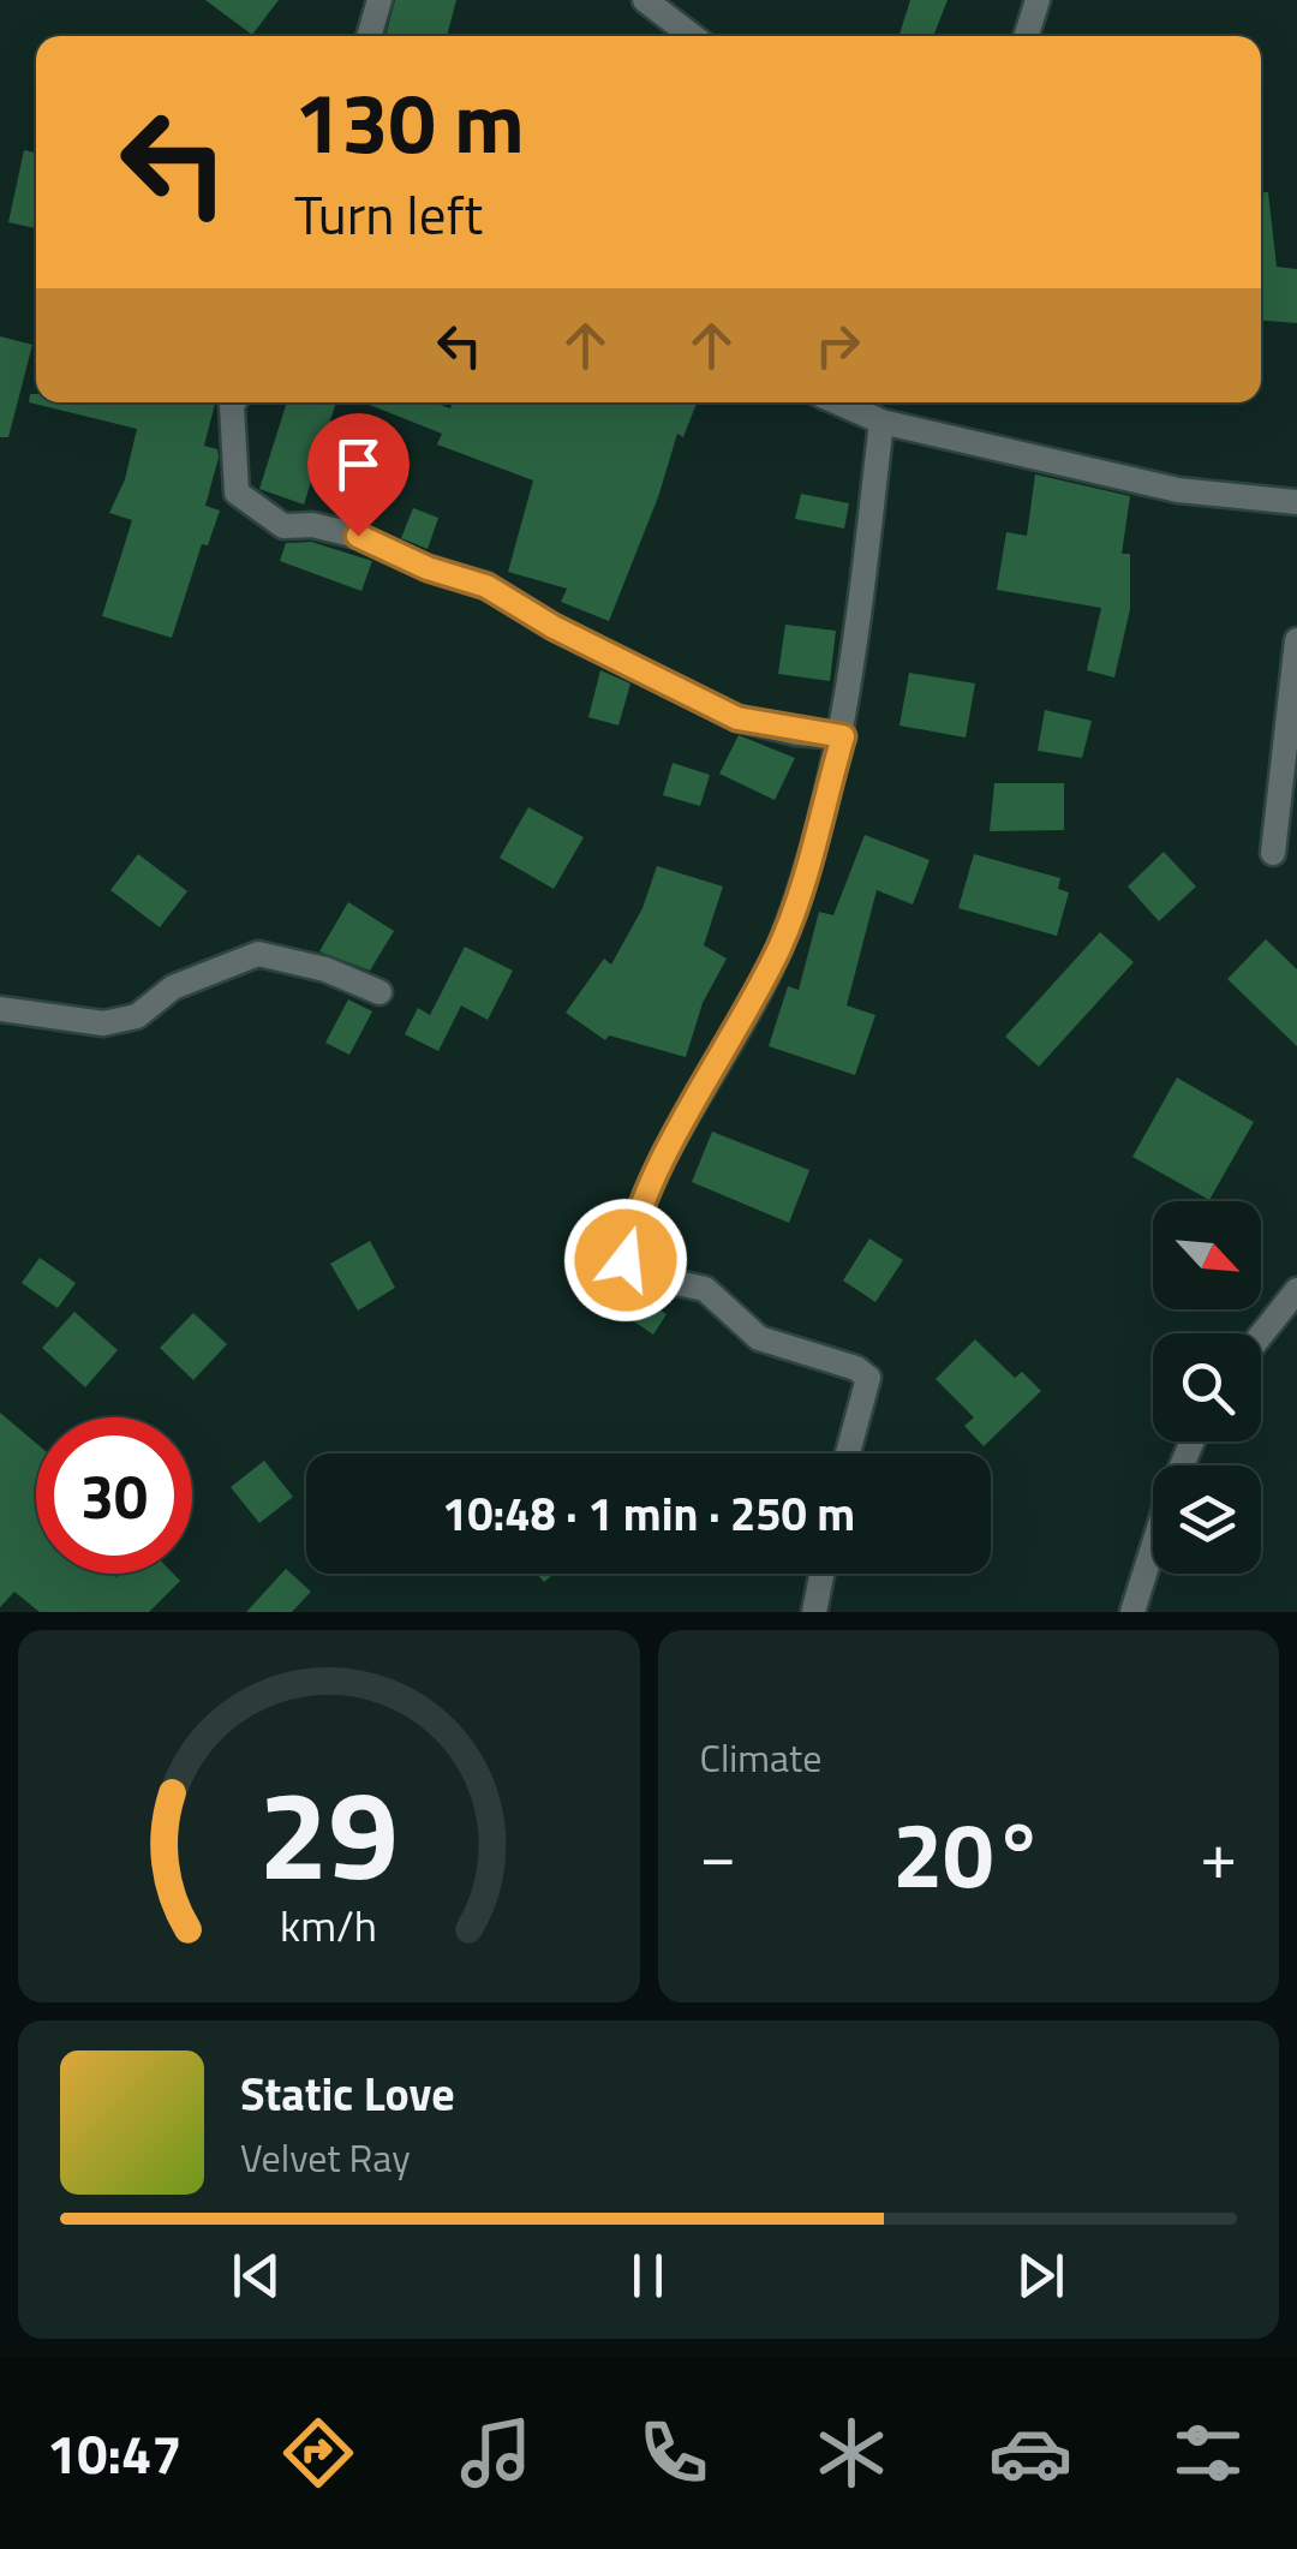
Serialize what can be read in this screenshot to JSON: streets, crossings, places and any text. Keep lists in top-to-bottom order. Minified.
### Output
{"north":"bottom right","page":{"turn":["130 m","Turn left"],"limit":"30","trip":"10:48 · 1 min · 250 m","tile":"Climate","heat":["−","20°","+"],"song":["Static Love","Velvet Ray"],"tabs":"10:47","gauge":["29","km/h"]}}
